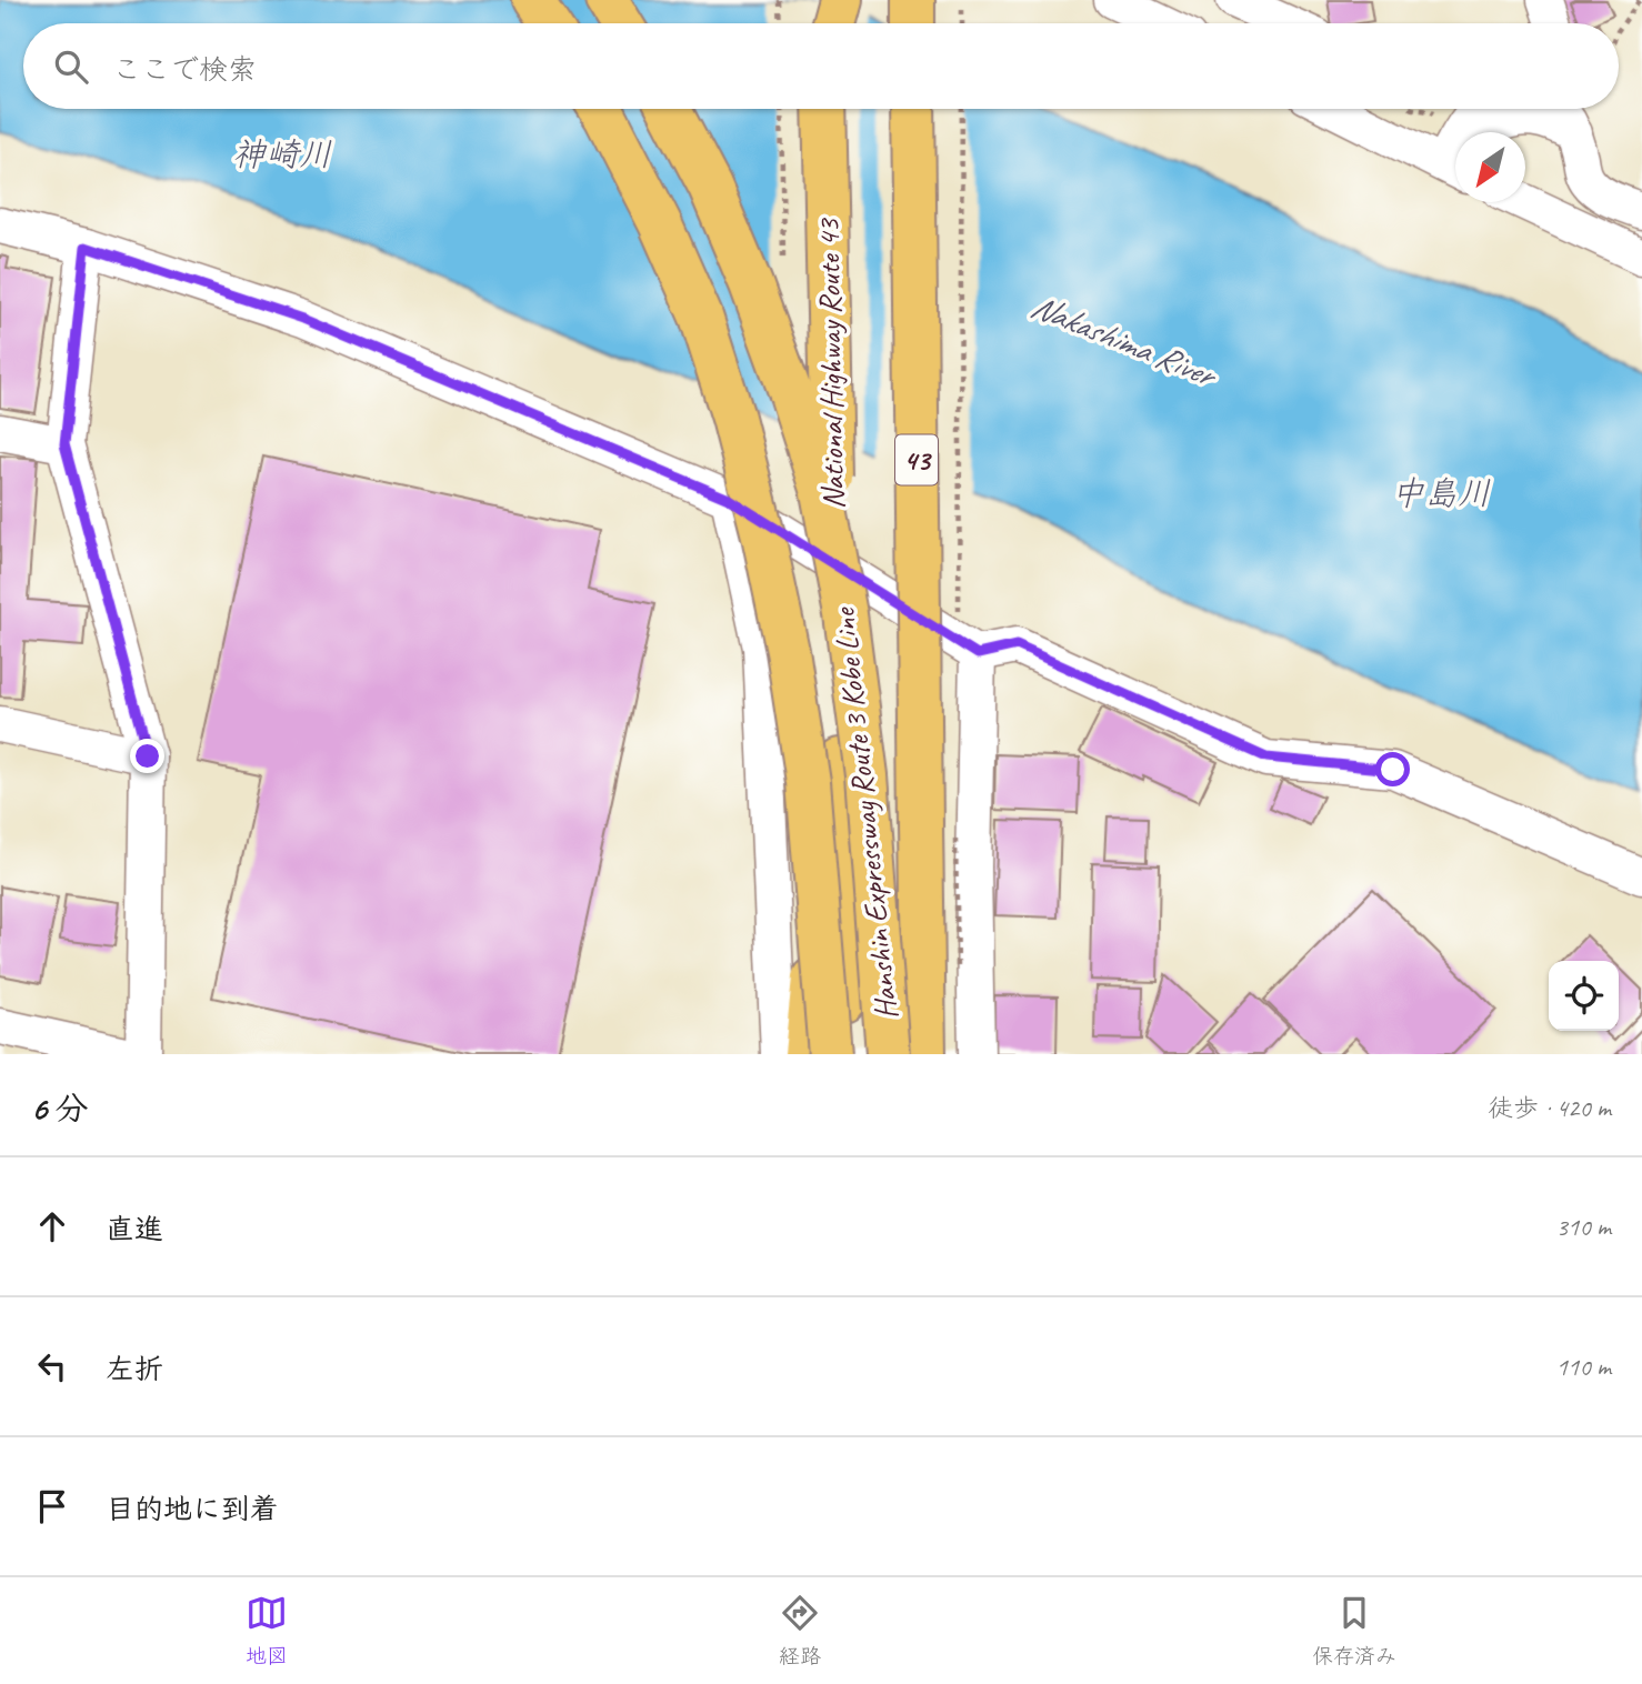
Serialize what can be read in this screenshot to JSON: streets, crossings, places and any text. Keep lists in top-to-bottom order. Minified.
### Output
{"streets":{"highway":["National Highway Route 43","43","Hanshin Expressway Route 3 Kobe Line"]},"water":["神崎川","Nakashima River","中島川"],"north":"bottom left","page":{"search":"ここで検索","heading":["6 分","徒歩 · 420 m"],"list":[["直進","310 m"],["左折","110 m"],"目的地に到着"],"nav":["地図","経路","保存済み"]}}
